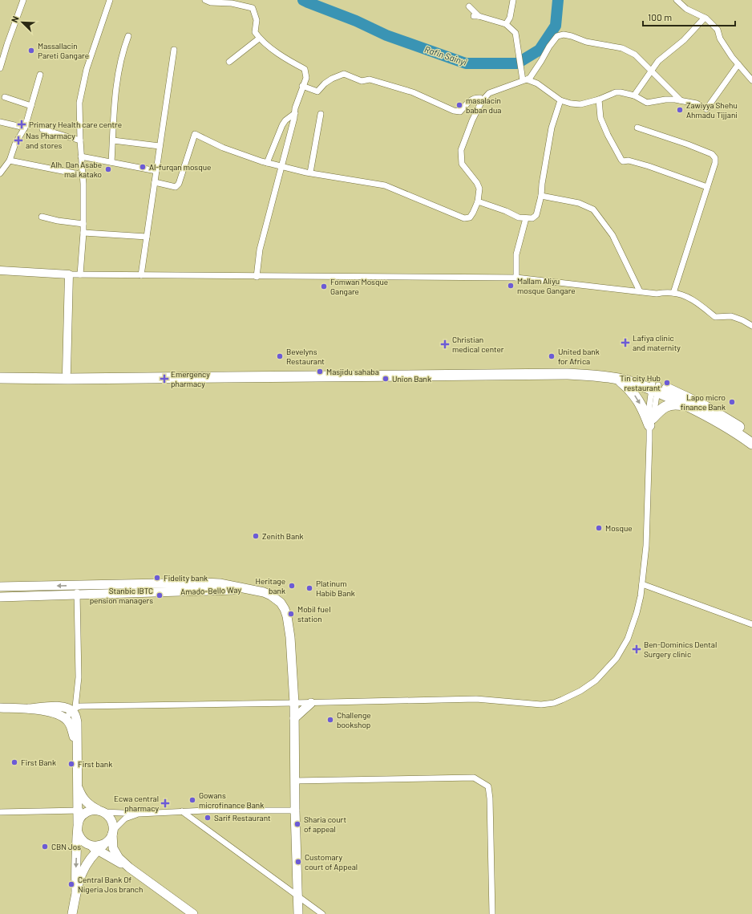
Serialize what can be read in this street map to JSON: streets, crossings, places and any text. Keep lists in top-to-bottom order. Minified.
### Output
{"streets":{"main road":["Amado-Bello Way"]},"water":["Rafin Sainyi"],"places":{"other":["Massallacin Pareti Gangare","masalacin baban dua","Zawiyya Shehu Ahmadu Tijjani","Al-furqan mosque","Alh. Dan Asabe mai katako","Mallam Aliyu mosque Gangare","Fomwan Mosque Gangare","Bevelyns Restaurant","United bank for Africa","Masjidu sahaba","Union Bank","Tin city Hub restaurant","Lapo micro finance Bank","Mosque","Zenith Bank","Fidelity bank","Heritage bank","Platinum Habib Bank","Stanbic IBTC pension managers","Mobil fuel station","Challenge bookshop","First Bank","First bank","Gowans microfinance Bank","Sarif Restaurant","Sharia court of appeal","CBN Jos","Customary court of Appeal","Central Bank Of Nigeria Jos branch"],"health":["Primary Health care centre","Nas Pharmacy and stores","Lafiya clinic and maternity","Christian medical center","Emergency pharmacy","Ben-Dominics Dental Surgery clinic","Ecwa central pharmacy"]},"scale_bar":"100 m","north":"top left"}
